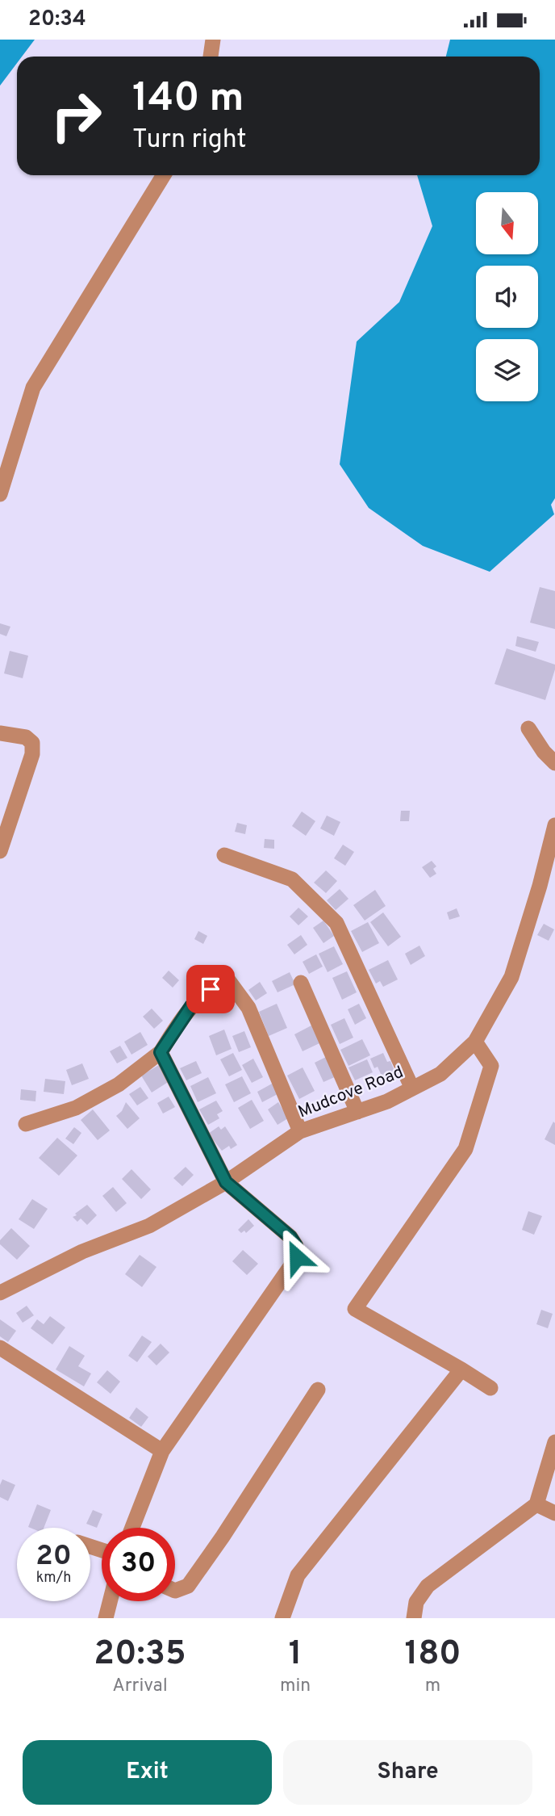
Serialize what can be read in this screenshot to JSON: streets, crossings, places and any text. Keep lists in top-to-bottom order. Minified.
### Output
{"streets":{"street":["Mudcove Road"]},"north":"bottom","page":{"status":"20:34","turn":["140 m","Turn right"],"speed":"20 km/h","limit":"30","eta":["20:35","Arrival","1","min","180","m"],"buttons":["Exit","Share"]}}
